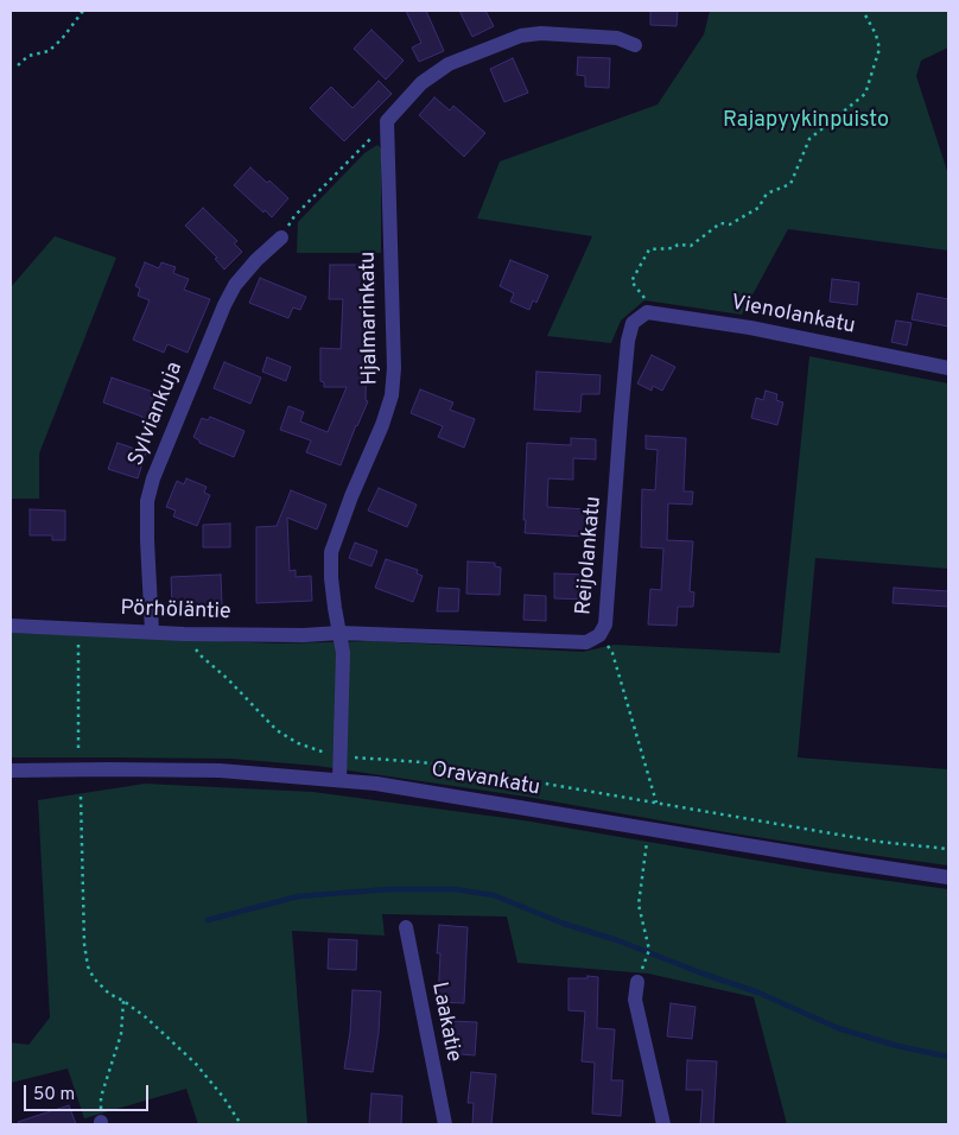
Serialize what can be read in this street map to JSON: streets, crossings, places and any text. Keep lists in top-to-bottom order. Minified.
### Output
{"streets":{"street":["Vienolankatu","Hjalmarinkatu","Sylviankuja","Reijolankatu","Pörhöläntie","Oravankatu","Laakatie"]},"crossings":[["Vienolankatu","Reijolankatu"],["Hjalmarinkatu","Reijolankatu"],["Hjalmarinkatu","Pörhöläntie"],["Hjalmarinkatu","Oravankatu"],["Sylviankuja","Pörhöläntie"],["Reijolankatu","Pörhöläntie"]],"parks":["Rajapyykinpuisto"],"scale_bar":"50 m"}
